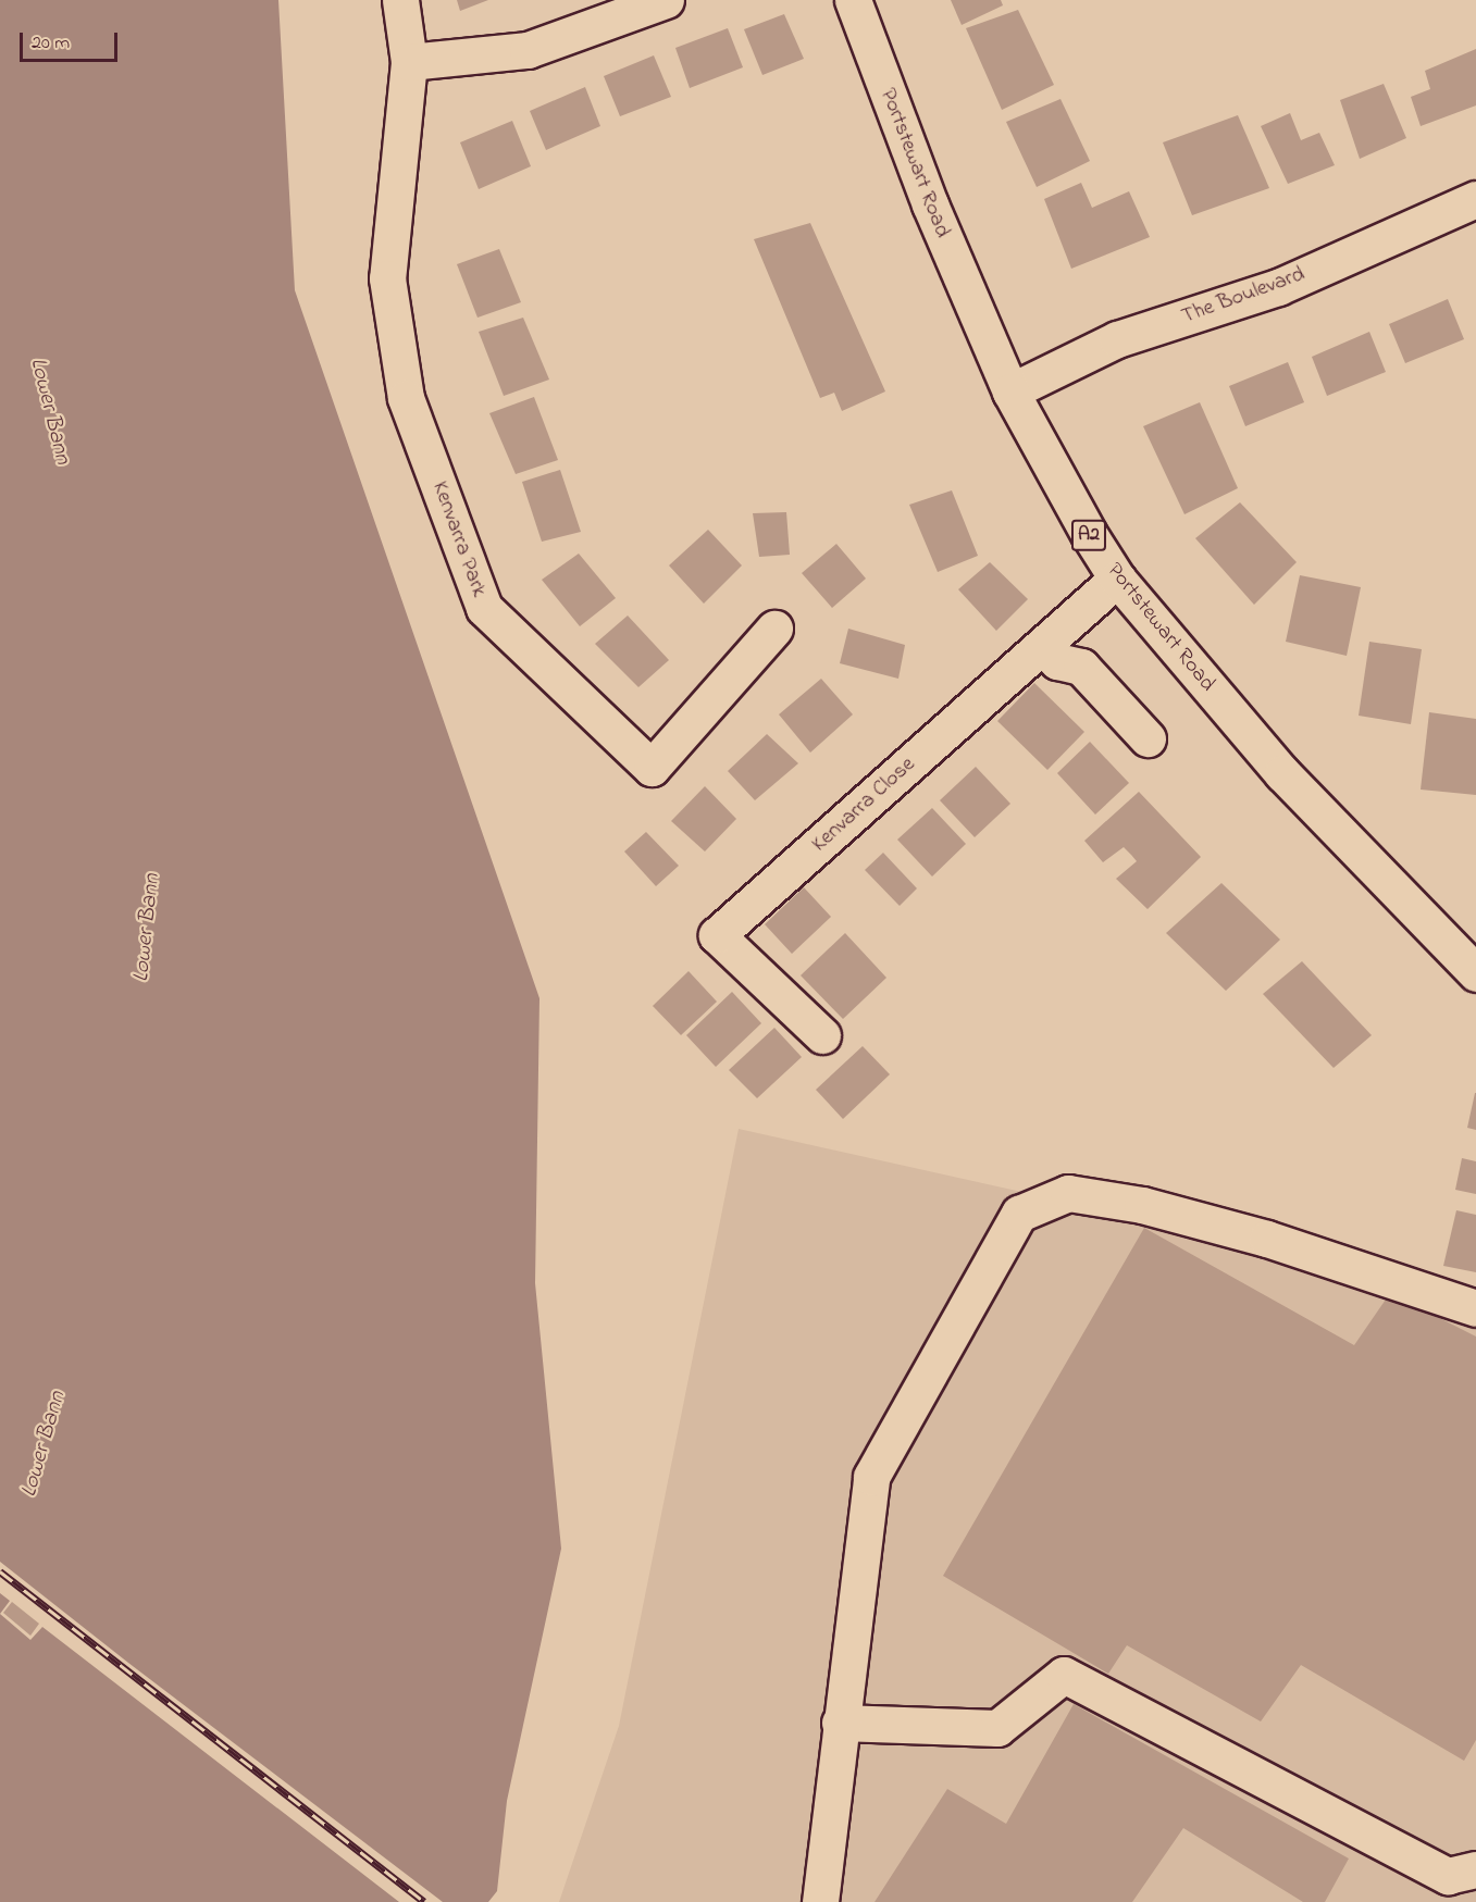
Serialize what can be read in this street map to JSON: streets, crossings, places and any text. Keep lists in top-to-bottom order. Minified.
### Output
{"streets":{"street":["Portstewart Road","The Boulevard","A2","Kenvarra Park","Kenvarra Close"]},"crossings":[["Portstewart Road","The Boulevard"],["Portstewart Road","Kenvarra Close"]],"water":["Lower Bann"],"scale_bar":"20 m"}
